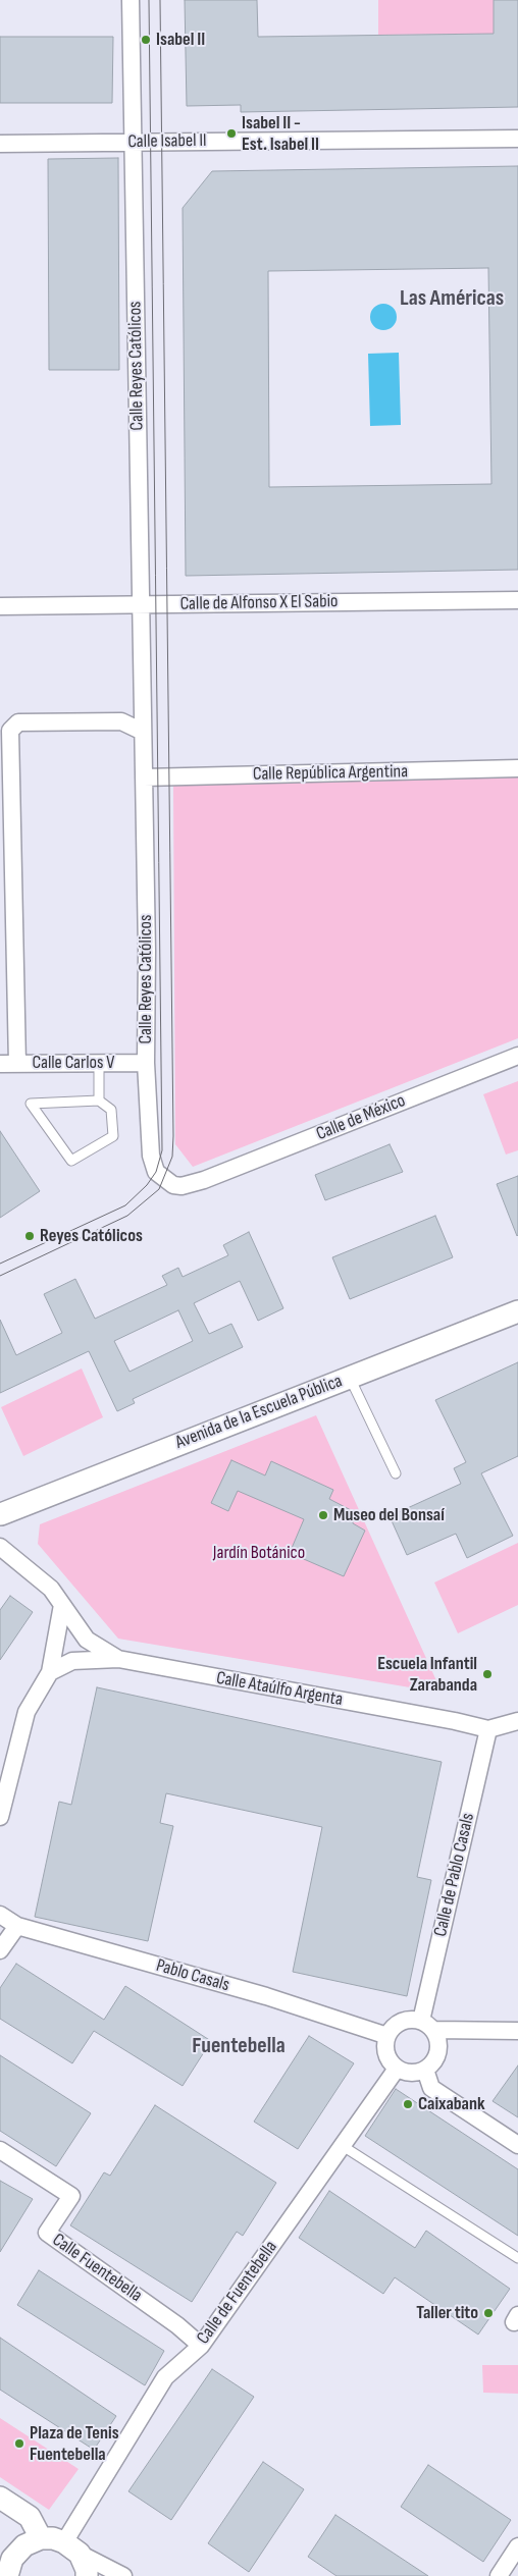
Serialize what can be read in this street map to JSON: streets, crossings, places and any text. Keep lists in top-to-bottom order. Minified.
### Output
{"streets":{"street":["Calle Isabel II","Calle Reyes Católicos","Calle de Alfonso X El Sabio","Calle República Argentina","Calle Carlos V","Calle de México","Avenida de la Escuela Pública","Calle Ataúlfo Argenta","Calle de Pablo Casals","Pablo Casals","Calle Fuentebella","Calle de Fuentebella"]},"crossings":[["Calle Isabel II","Calle Reyes Católicos"],["Calle Reyes Católicos","Calle de Alfonso X El Sabio"],["Calle Reyes Católicos","Calle República Argentina"],["Calle Reyes Católicos","Calle Carlos V"],["Calle Reyes Católicos","Calle de México"],["Calle Ataúlfo Argenta","Calle de Pablo Casals"],["Calle de Pablo Casals","Pablo Casals"],["Calle de Pablo Casals","Calle de Fuentebella"],["Pablo Casals","Calle de Fuentebella"],["Calle Fuentebella","Calle de Fuentebella"]],"districts":["Las Américas","Fuentebella"],"parks":["Jardín Botánico"],"places":["Isabel II","Isabel II - Est. Isabel II","Reyes Católicos","Museo del Bonsaí","Escuela Infantil Zarabanda","Caixabank","Taller tito","Plaza de Tenis Fuentebella"]}
